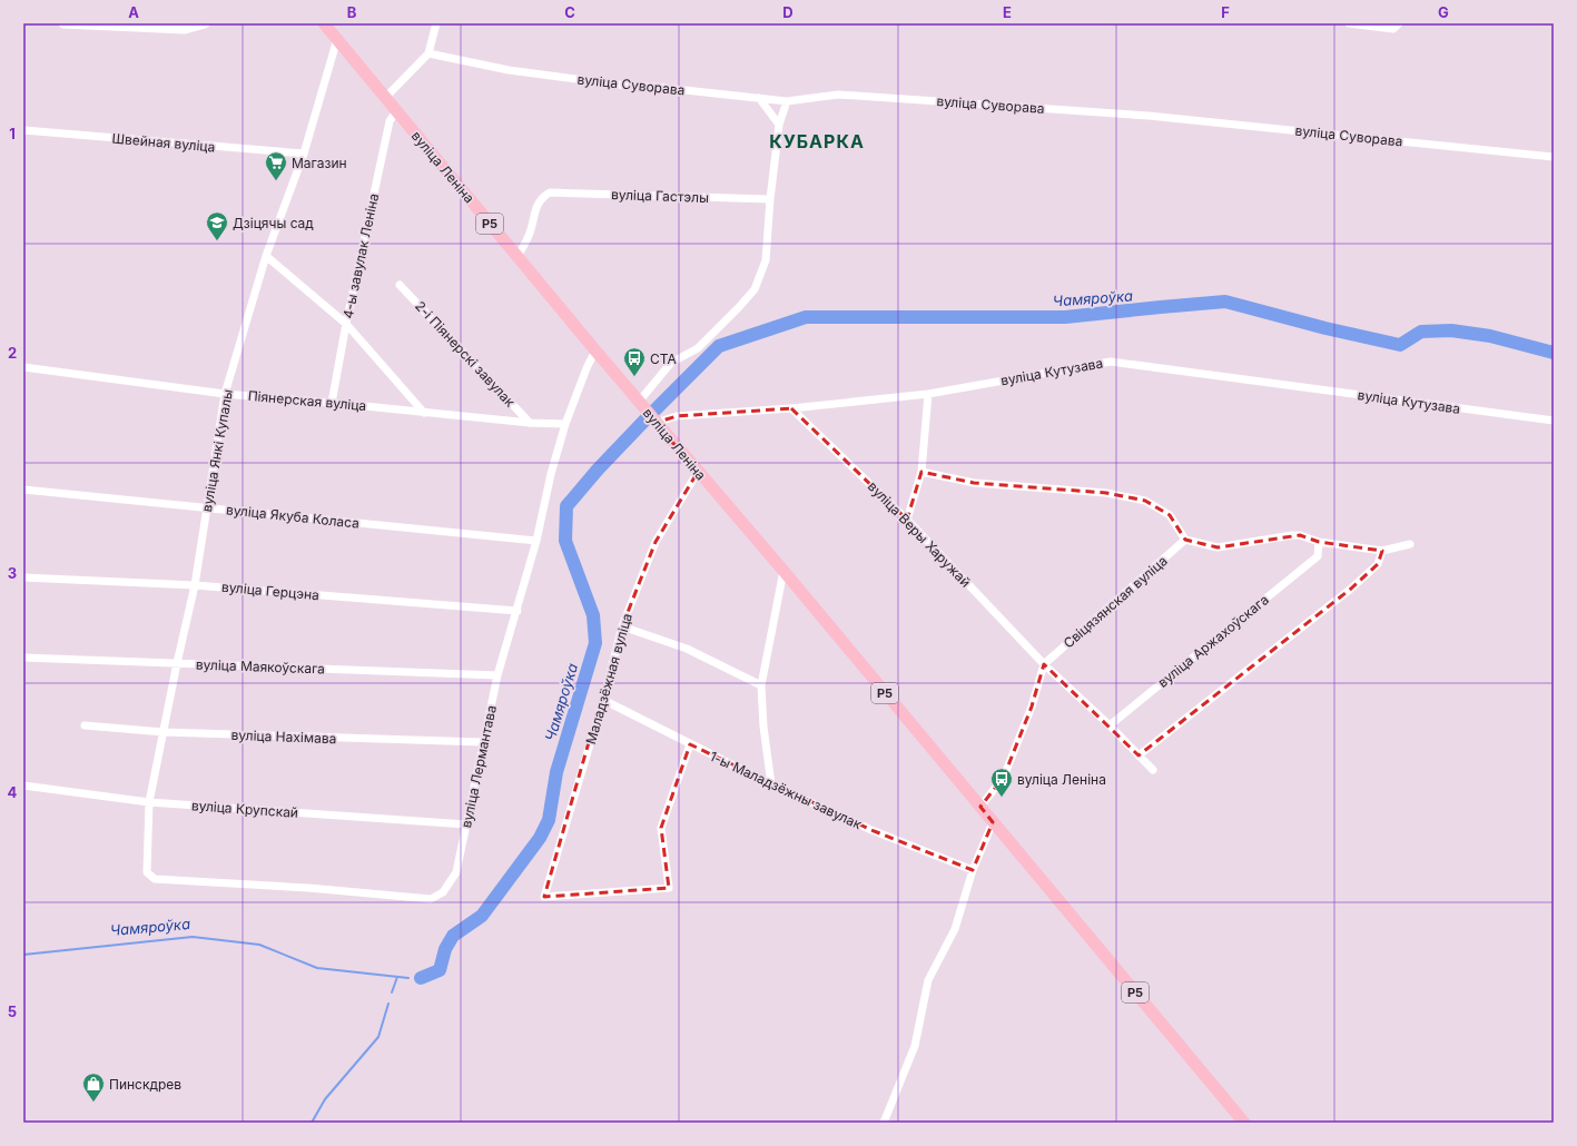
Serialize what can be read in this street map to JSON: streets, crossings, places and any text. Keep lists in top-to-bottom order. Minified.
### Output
{"streets":{"main road":["вуліца Леніна","Р5"],"street":["вуліца Суворава","Швейная вуліца","вуліца Гастэлы","4-ы завулак Леніна","2-і Піянерскі завулак","вуліца Кутузава","Піянерская вуліца","вуліца Янкі Купалы","вуліца Якуба Коласа","вуліца Веры Харужай","вуліца Герцэна","Свіцязянская вуліца","вуліца Аржахоўскага","вуліца Маякоўскага","Маладзёжная вуліца","вуліца Нахімава","вуліца Лермантава","1-ы Маладзёжны завулак","вуліца Крупскай"]},"crossings":[["Швейная вуліца","вуліца Янкі Купалы"],["вуліца Леніна","вуліца Гастэлы"],["вуліца Леніна","4-ы завулак Леніна"],["вуліца Леніна","вуліца Кутузава"],["вуліца Леніна","вуліца Янкі Купалы"],["вуліца Леніна","Маладзёжная вуліца"],["вуліца Леніна","вуліца Лермантава"],["4-ы завулак Леніна","Піянерская вуліца"],["2-і Піянерскі завулак","Піянерская вуліца"],["вуліца Кутузава","вуліца Веры Харужай"],["Піянерская вуліца","вуліца Янкі Купалы"],["Піянерская вуліца","вуліца Лермантава"],["вуліца Янкі Купалы","вуліца Якуба Коласа"],["вуліца Янкі Купалы","вуліца Герцэна"],["вуліца Янкі Купалы","вуліца Маякоўскага"],["вуліца Янкі Купалы","вуліца Нахімава"],["вуліца Янкі Купалы","вуліца Лермантава"],["вуліца Янкі Купалы","вуліца Крупскай"],["вуліца Якуба Коласа","вуліца Лермантава"],["вуліца Веры Харужай","Свіцязянская вуліца"],["вуліца Веры Харужай","вуліца Аржахоўскага"],["вуліца Герцэна","вуліца Лермантава"],["вуліца Маякоўскага","вуліца Лермантава"],["Маладзёжная вуліца","1-ы Маладзёжны завулак"],["вуліца Нахімава","вуліца Лермантава"],["вуліца Лермантава","вуліца Крупскай"]],"districts":["КУБАРКА"],"water":["Чамяроўка"],"places":{"supermarket":["Магазин"],"school or university":["Дзіцячы сад"],"bus stop":["СТА","вуліца Леніна"],"shop":["Пинскдрев"]},"grid":{"columns":["A","B","C","D","E","F","G"],"rows":["1","2","3","4","5"]}}
